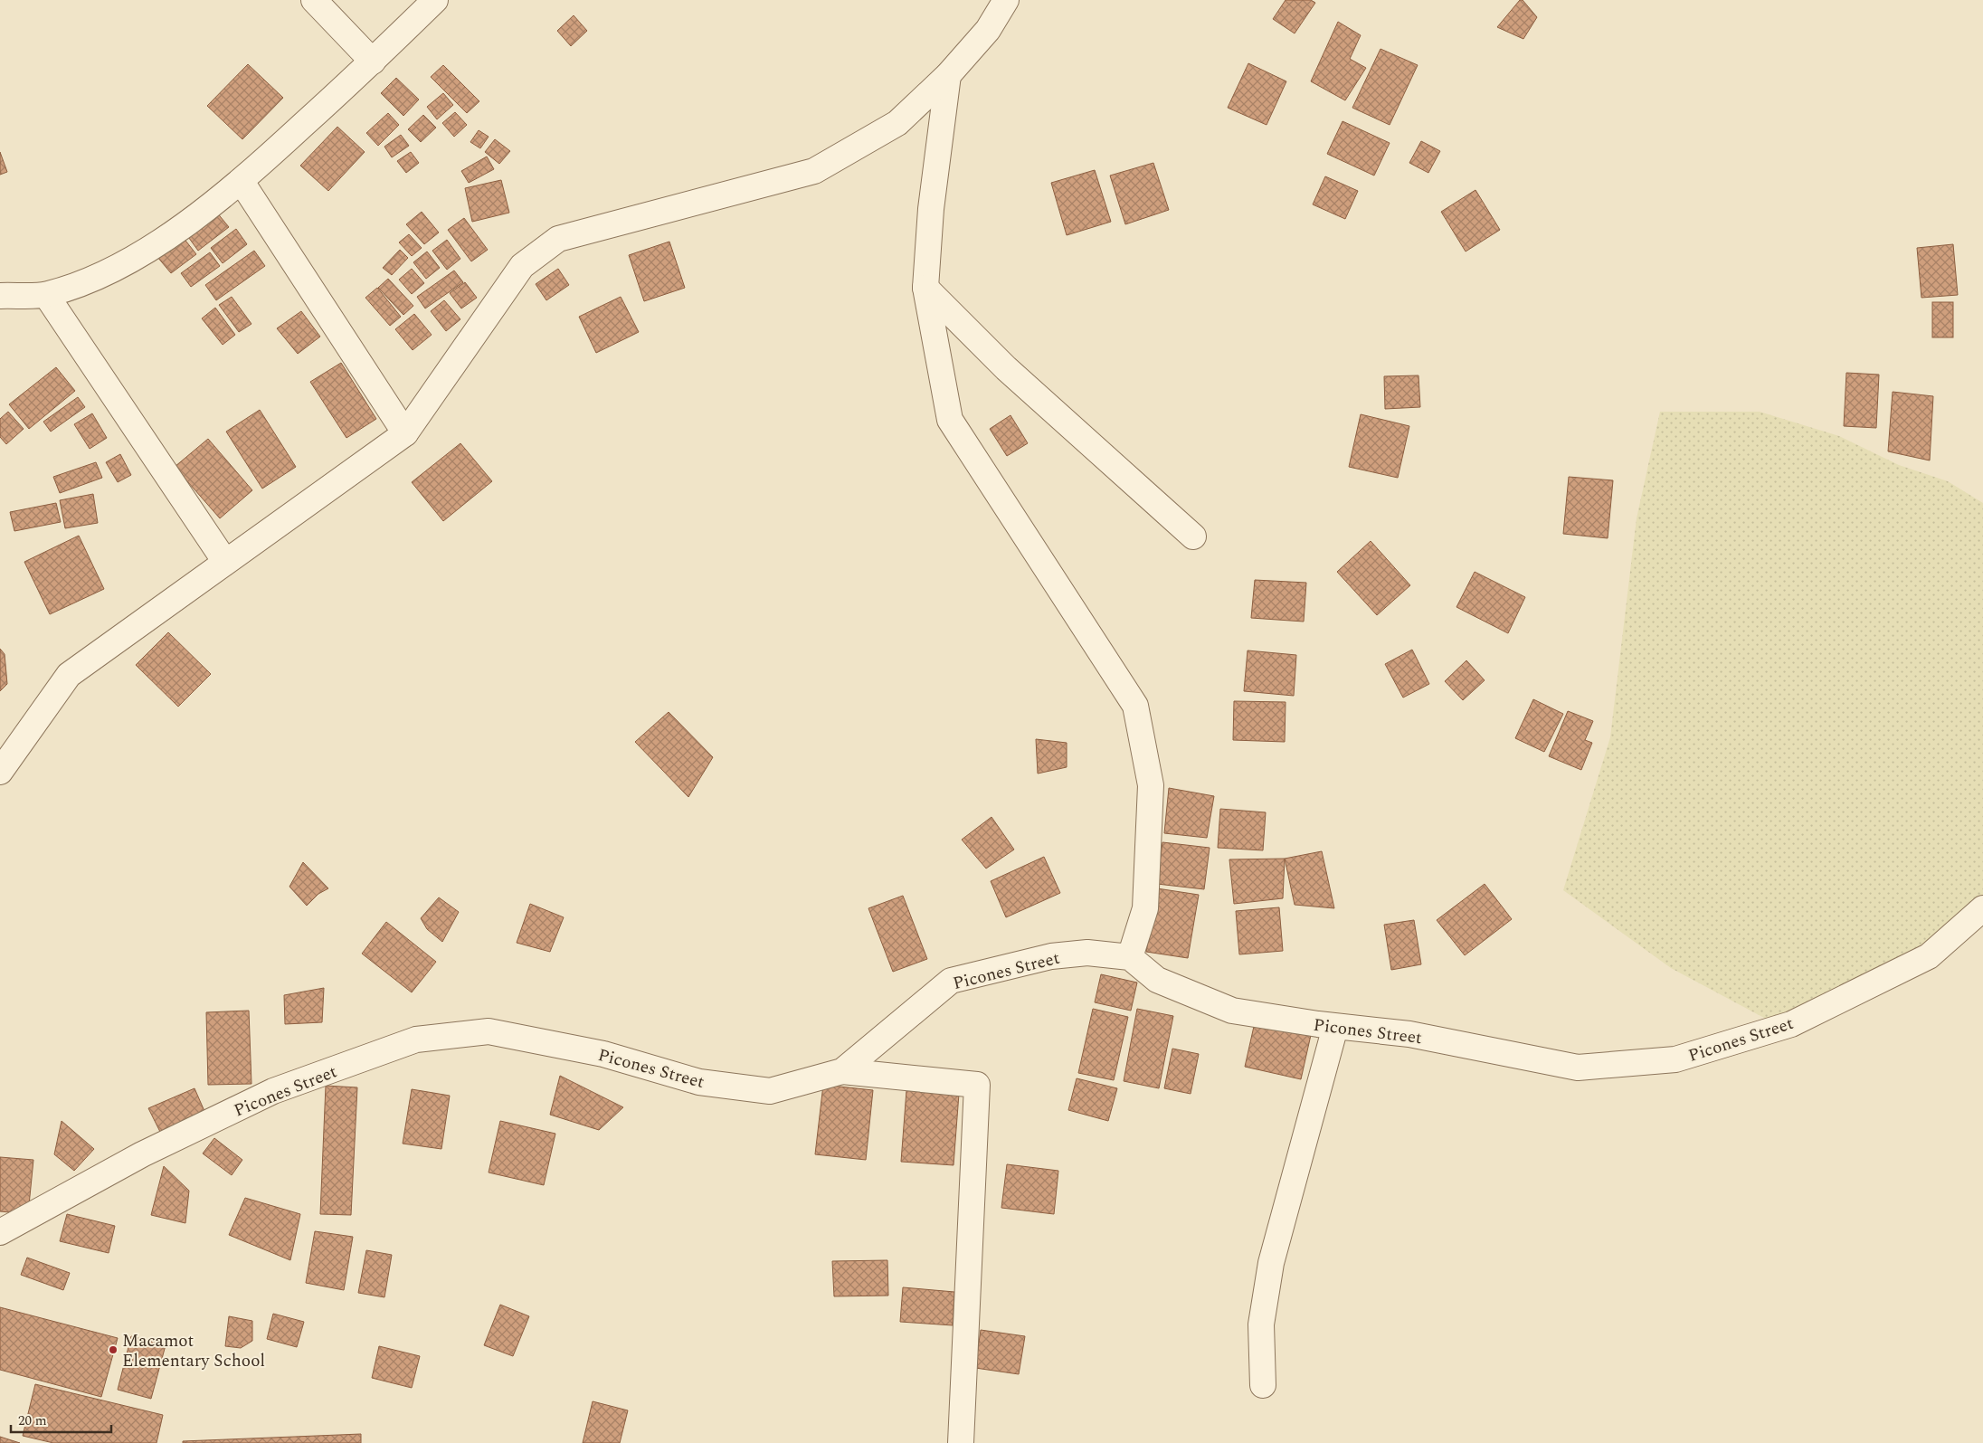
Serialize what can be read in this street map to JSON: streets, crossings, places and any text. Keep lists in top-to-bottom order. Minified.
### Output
{"streets":{"street":["Picones Street"]},"places":["Macamot Elementary School"],"scale_bar":"20 m"}
